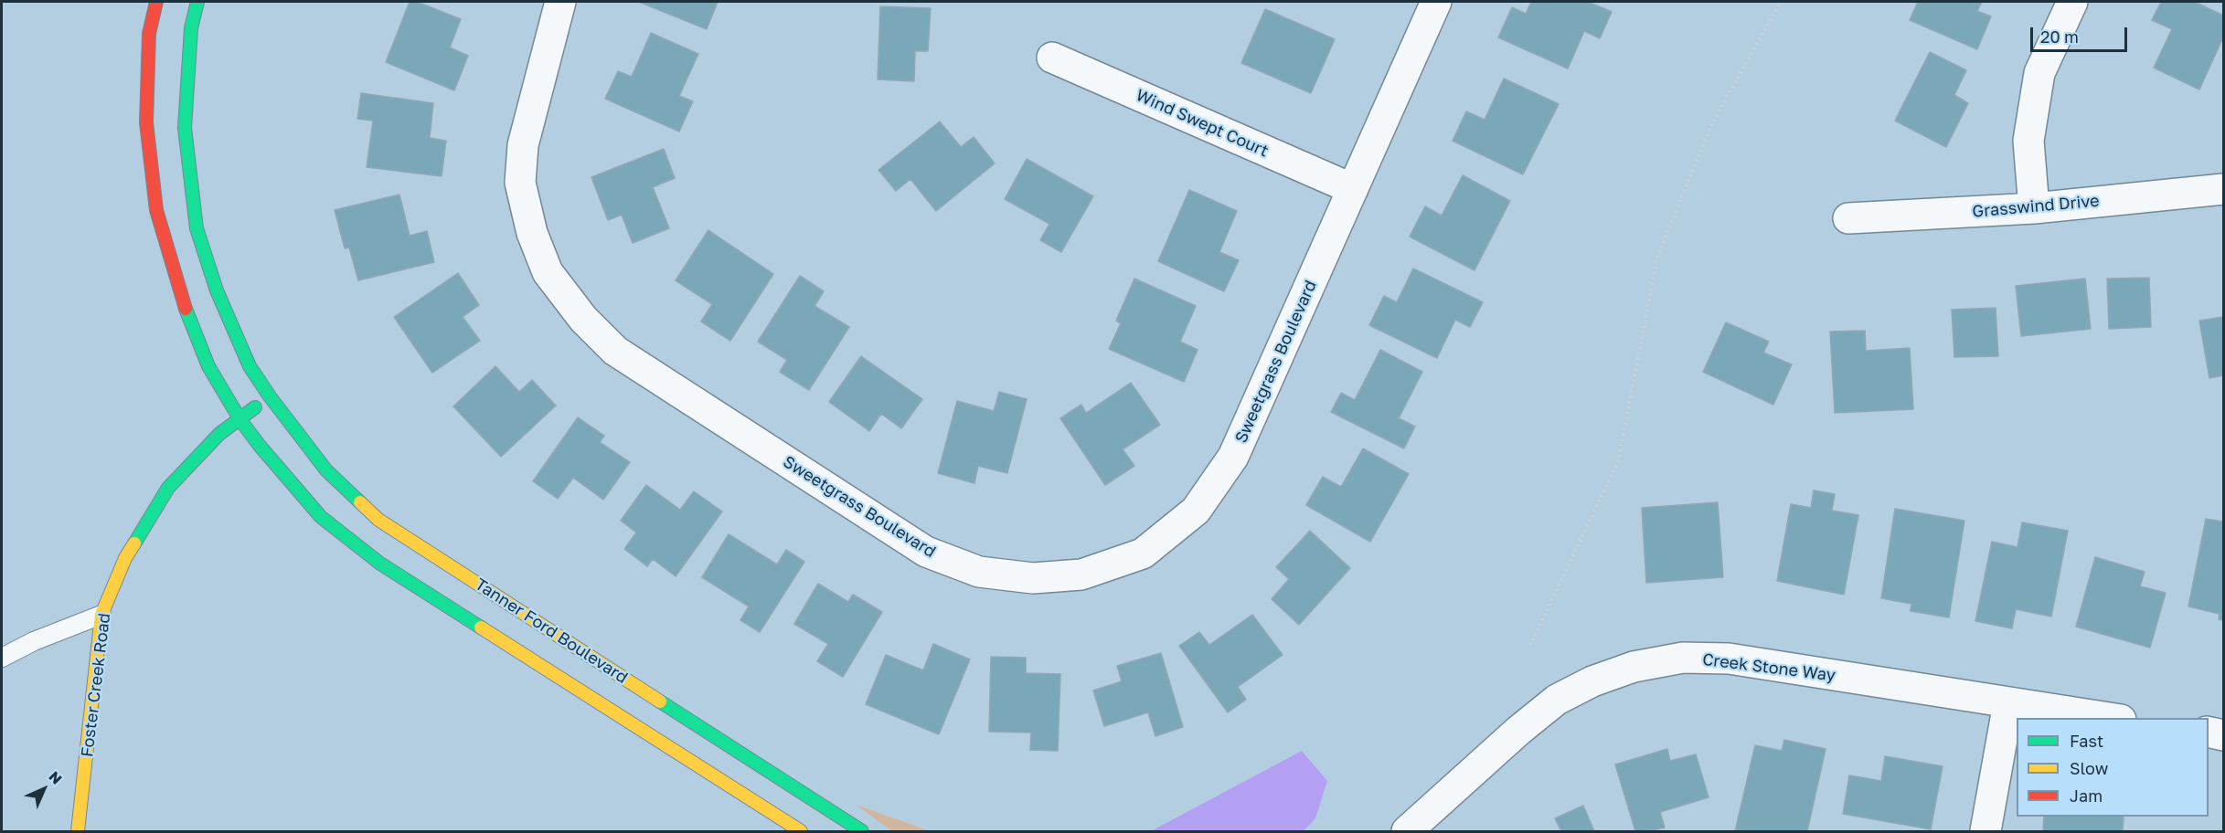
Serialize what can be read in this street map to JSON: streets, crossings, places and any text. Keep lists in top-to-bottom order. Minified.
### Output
{"streets":{"street":["Wind Swept Court","Grasswind Drive","Sweetgrass Boulevard","Tanner Ford Boulevard","Creek Stone Way","Foster Creek Road"]},"crossings":[["Wind Swept Court","Sweetgrass Boulevard"],["Tanner Ford Boulevard","Foster Creek Road"]],"legend":["Fast","Slow","Jam"],"scale_bar":"20 m","north":"top right"}
